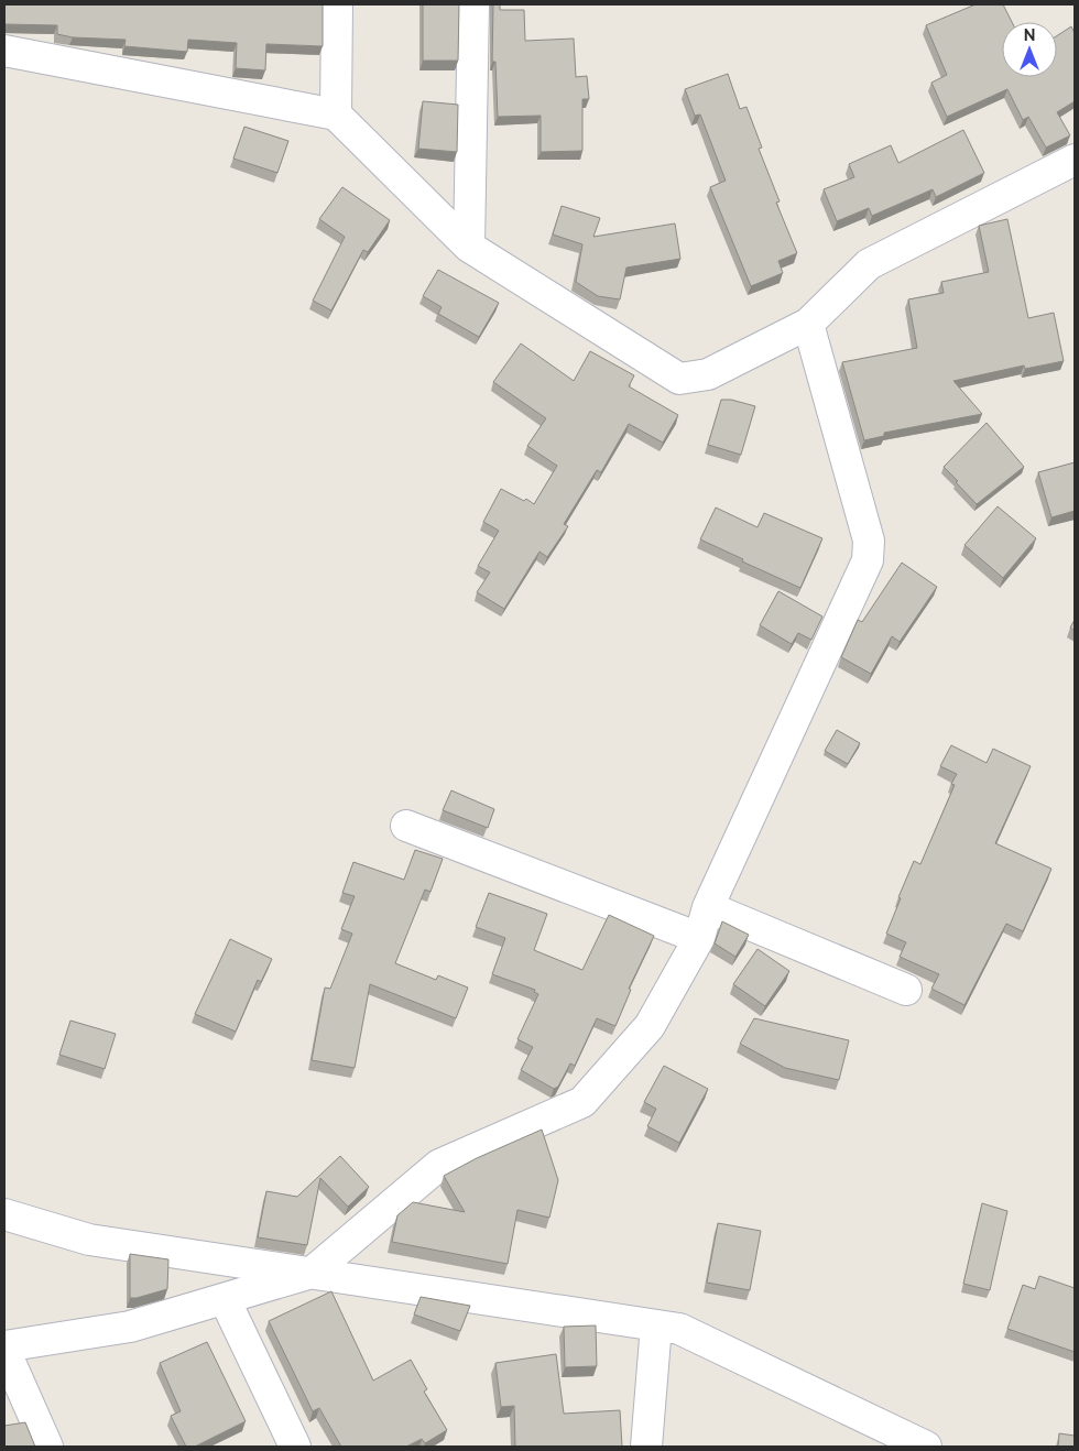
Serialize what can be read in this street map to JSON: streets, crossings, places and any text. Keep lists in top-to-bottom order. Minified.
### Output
{"north":"top"}
